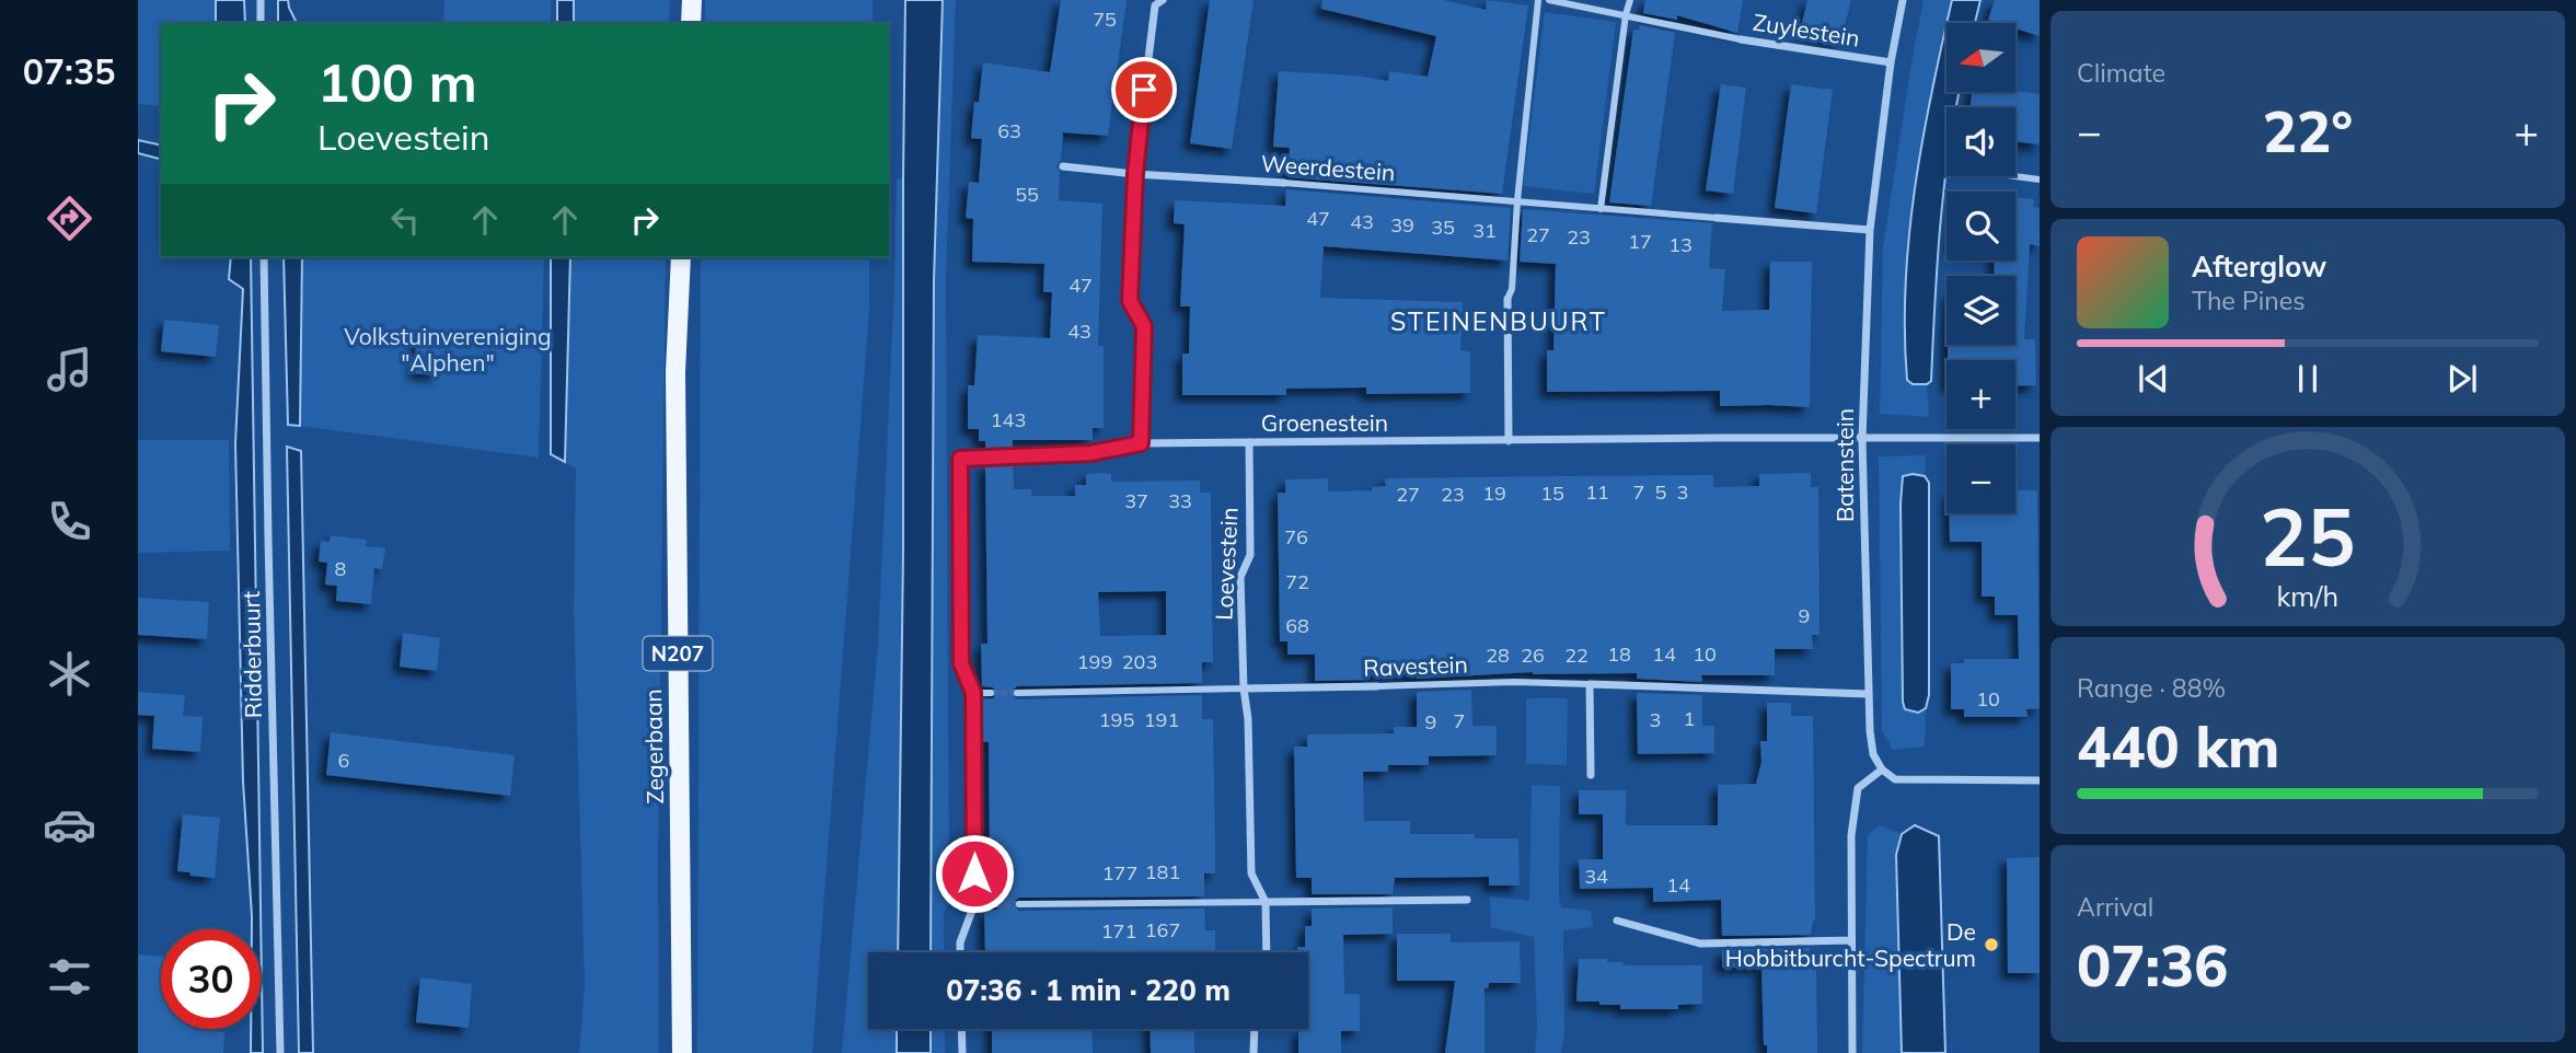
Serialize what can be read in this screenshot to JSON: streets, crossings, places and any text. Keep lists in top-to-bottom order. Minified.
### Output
{"streets":{"main road":["N207","Zegerbaan"],"street":["Zuylestein","Weerdestein","Groenestein","Batenstein","Loevestein","Ridderbuurt","Ravestein"]},"crossings":[["Zuylestein","Batenstein"],["Weerdestein","Batenstein"],["Groenestein","Batenstein"],["Groenestein","Loevestein"],["Batenstein","Ravestein"],["Loevestein","Ravestein"]],"districts":["STEINENBUURT"],"parks":["Volkstuinvereniging \"Alphen\""],"places":["De Hobbitburcht-Spectrum"],"house_numbers":["75","63","55","47","43","39","35","31","27","23","17","13","47","43","143","11","7","5","3","19","15","27","23","37","33","76","8","72","9","68","18","14","10","28","26","22","199","203","10","1","195","191","3","7","9","6","181","177","34","14","167","171"],"north":"left","page":{"tabs":"07:35","tile":["Climate",["Range · 88%","440 km"],["Arrival","07:36"]],"map_buttons":["+","−"],"turn":["100 m","Loevestein"],"heat":["−","22°","+"],"song":["Afterglow","The Pines"],"limit":"30","trip":"07:36 · 1 min · 220 m","gauge":["25","km/h"]}}
